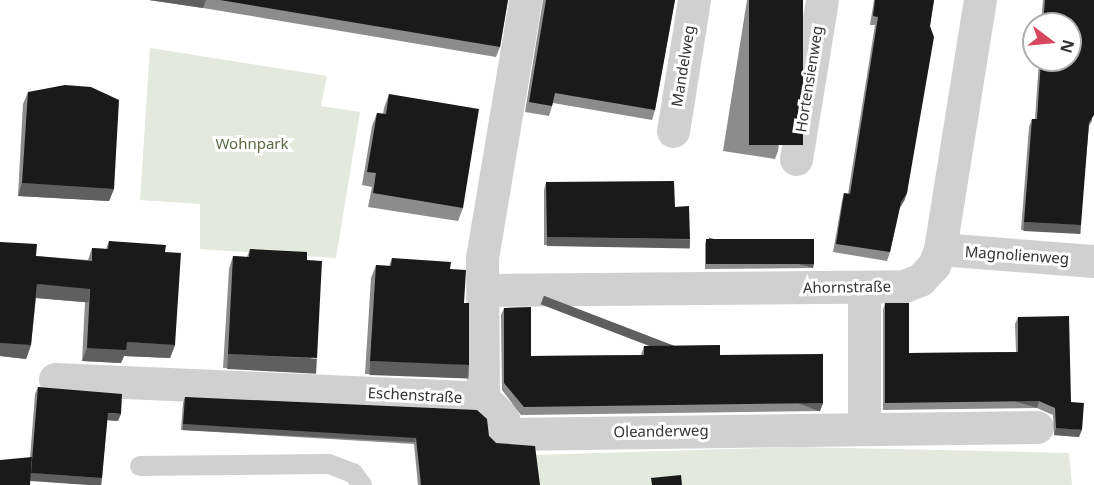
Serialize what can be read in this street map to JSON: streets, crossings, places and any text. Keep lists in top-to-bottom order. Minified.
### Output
{"streets":{"street":["Mandelweg","Hortensienweg","Magnolienweg","Ahornstraße","Eschenstraße","Oleanderweg"]},"crossings":[["Magnolienweg","Ahornstraße"],["Ahornstraße","Eschenstraße"],["Eschenstraße","Oleanderweg"]],"parks":["Wohnpark"],"north":"right"}
